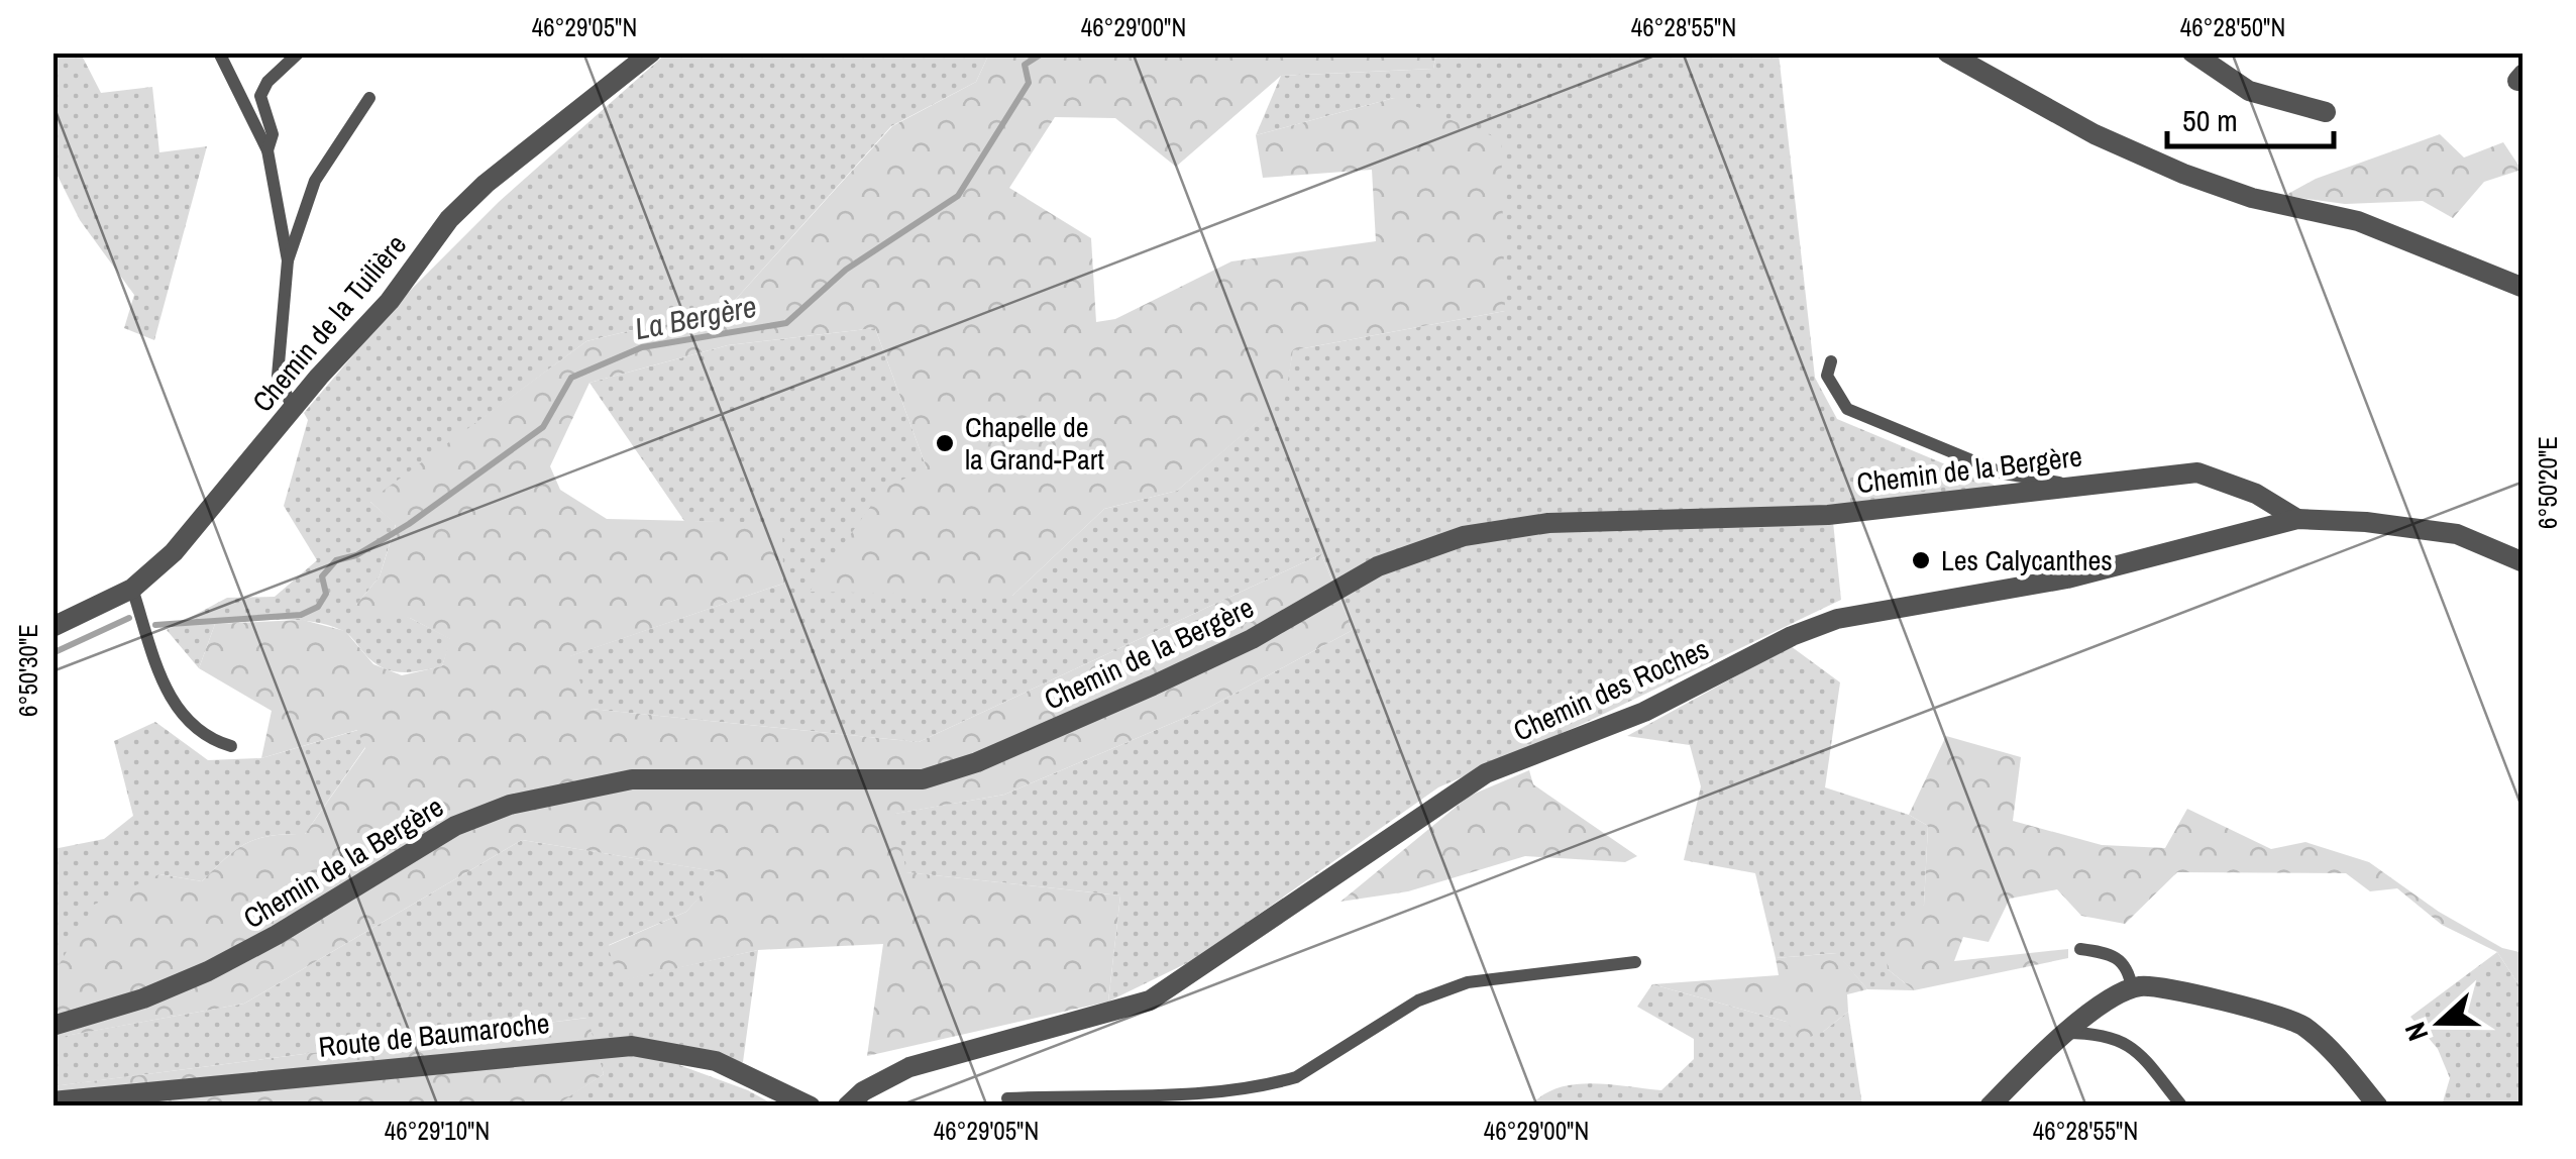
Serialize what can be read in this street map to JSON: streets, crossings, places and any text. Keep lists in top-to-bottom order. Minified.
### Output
{"streets":{"street":["Chemin de la Tuilière","Chemin de la Bergère","Chemin des Roches","Route de Baumaroche"]},"crossings":[["Chemin de la Bergère","Chemin des Roches"]],"water":["La Bergère"],"places":["Chapelle de la Grand-Part","Les Calycanthes"],"scale_bar":"50 m","north":"left","coordinates":["46°29'05\"N","46°29'00\"N","46°28'55\"N","46°28'50\"N","6°50'20\"E","6°50'30\"E","46°29'10\"N"]}
